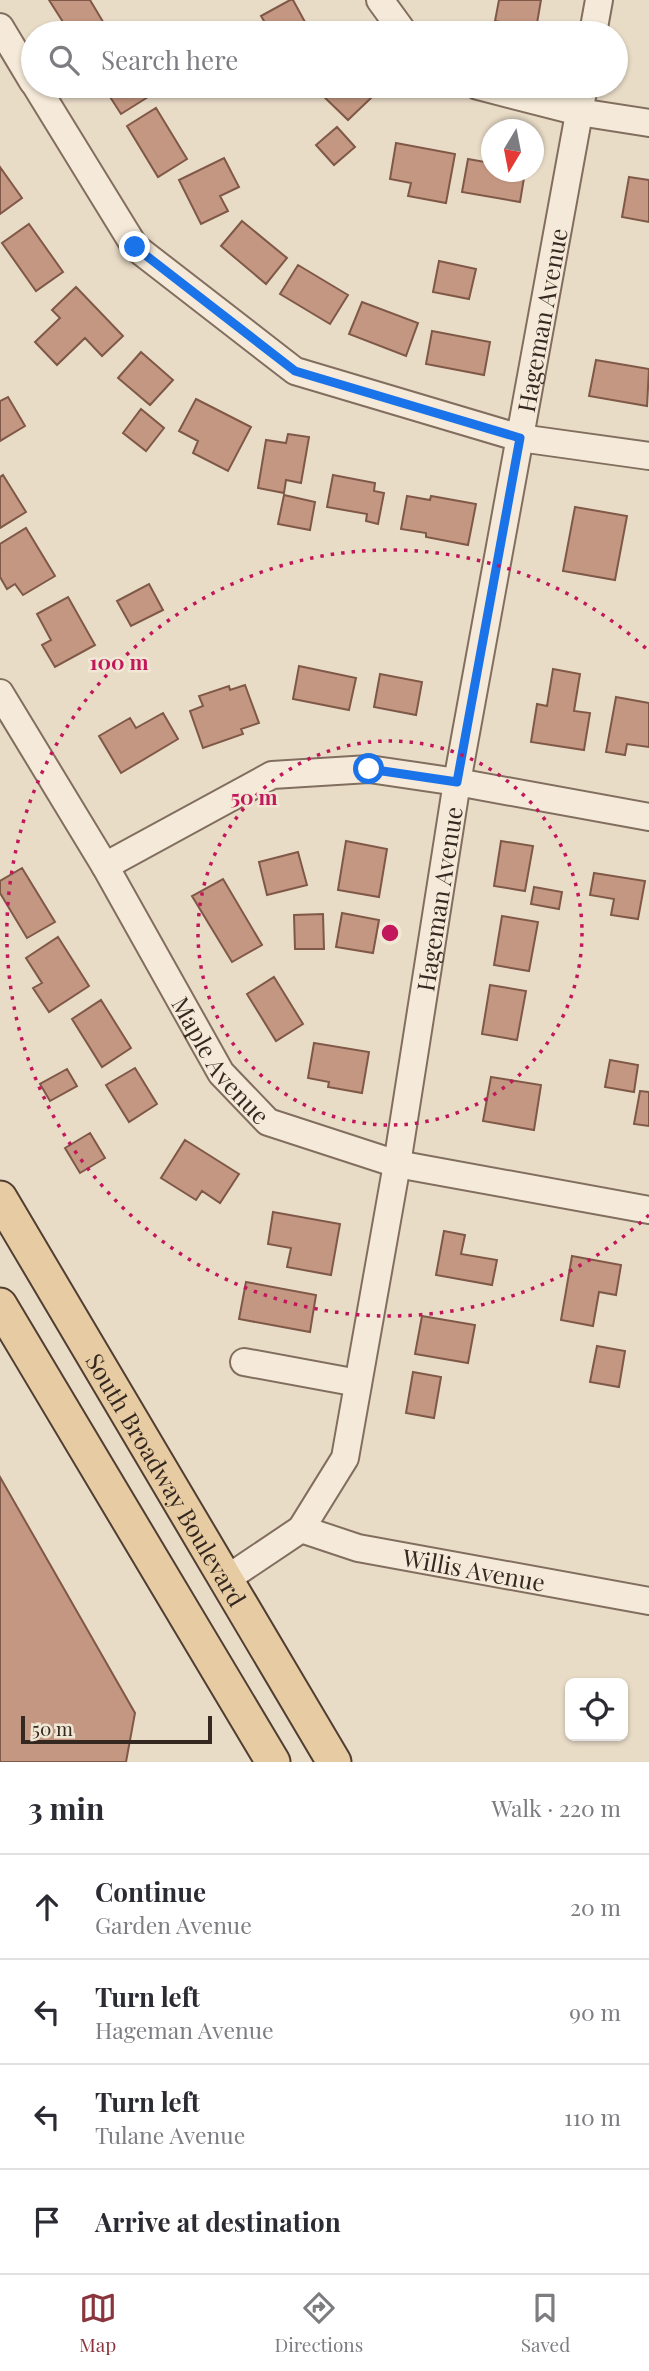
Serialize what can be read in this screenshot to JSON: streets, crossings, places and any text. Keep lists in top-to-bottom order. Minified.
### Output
{"streets":{"main road":["South Broadway Boulevard"],"street":["Hageman Avenue","Maple Avenue","Willis Avenue"]},"crossings":[["Hageman Avenue","Maple Avenue"],["Hageman Avenue","South Broadway Boulevard"],["Hageman Avenue","Willis Avenue"]],"scale_bar":"50 m","north":"bottom","page":{"search":"Search here","scale":"50 m","heading":["3 min","Walk · 220 m"],"list":[["Continue","Garden Avenue","20 m"],["Turn left","Hageman Avenue","90 m"],["Turn left","Tulane Avenue","110 m"],"Arrive at destination"],"nav":["Map","Directions","Saved"]},"rings":["100 m","50 m"]}
